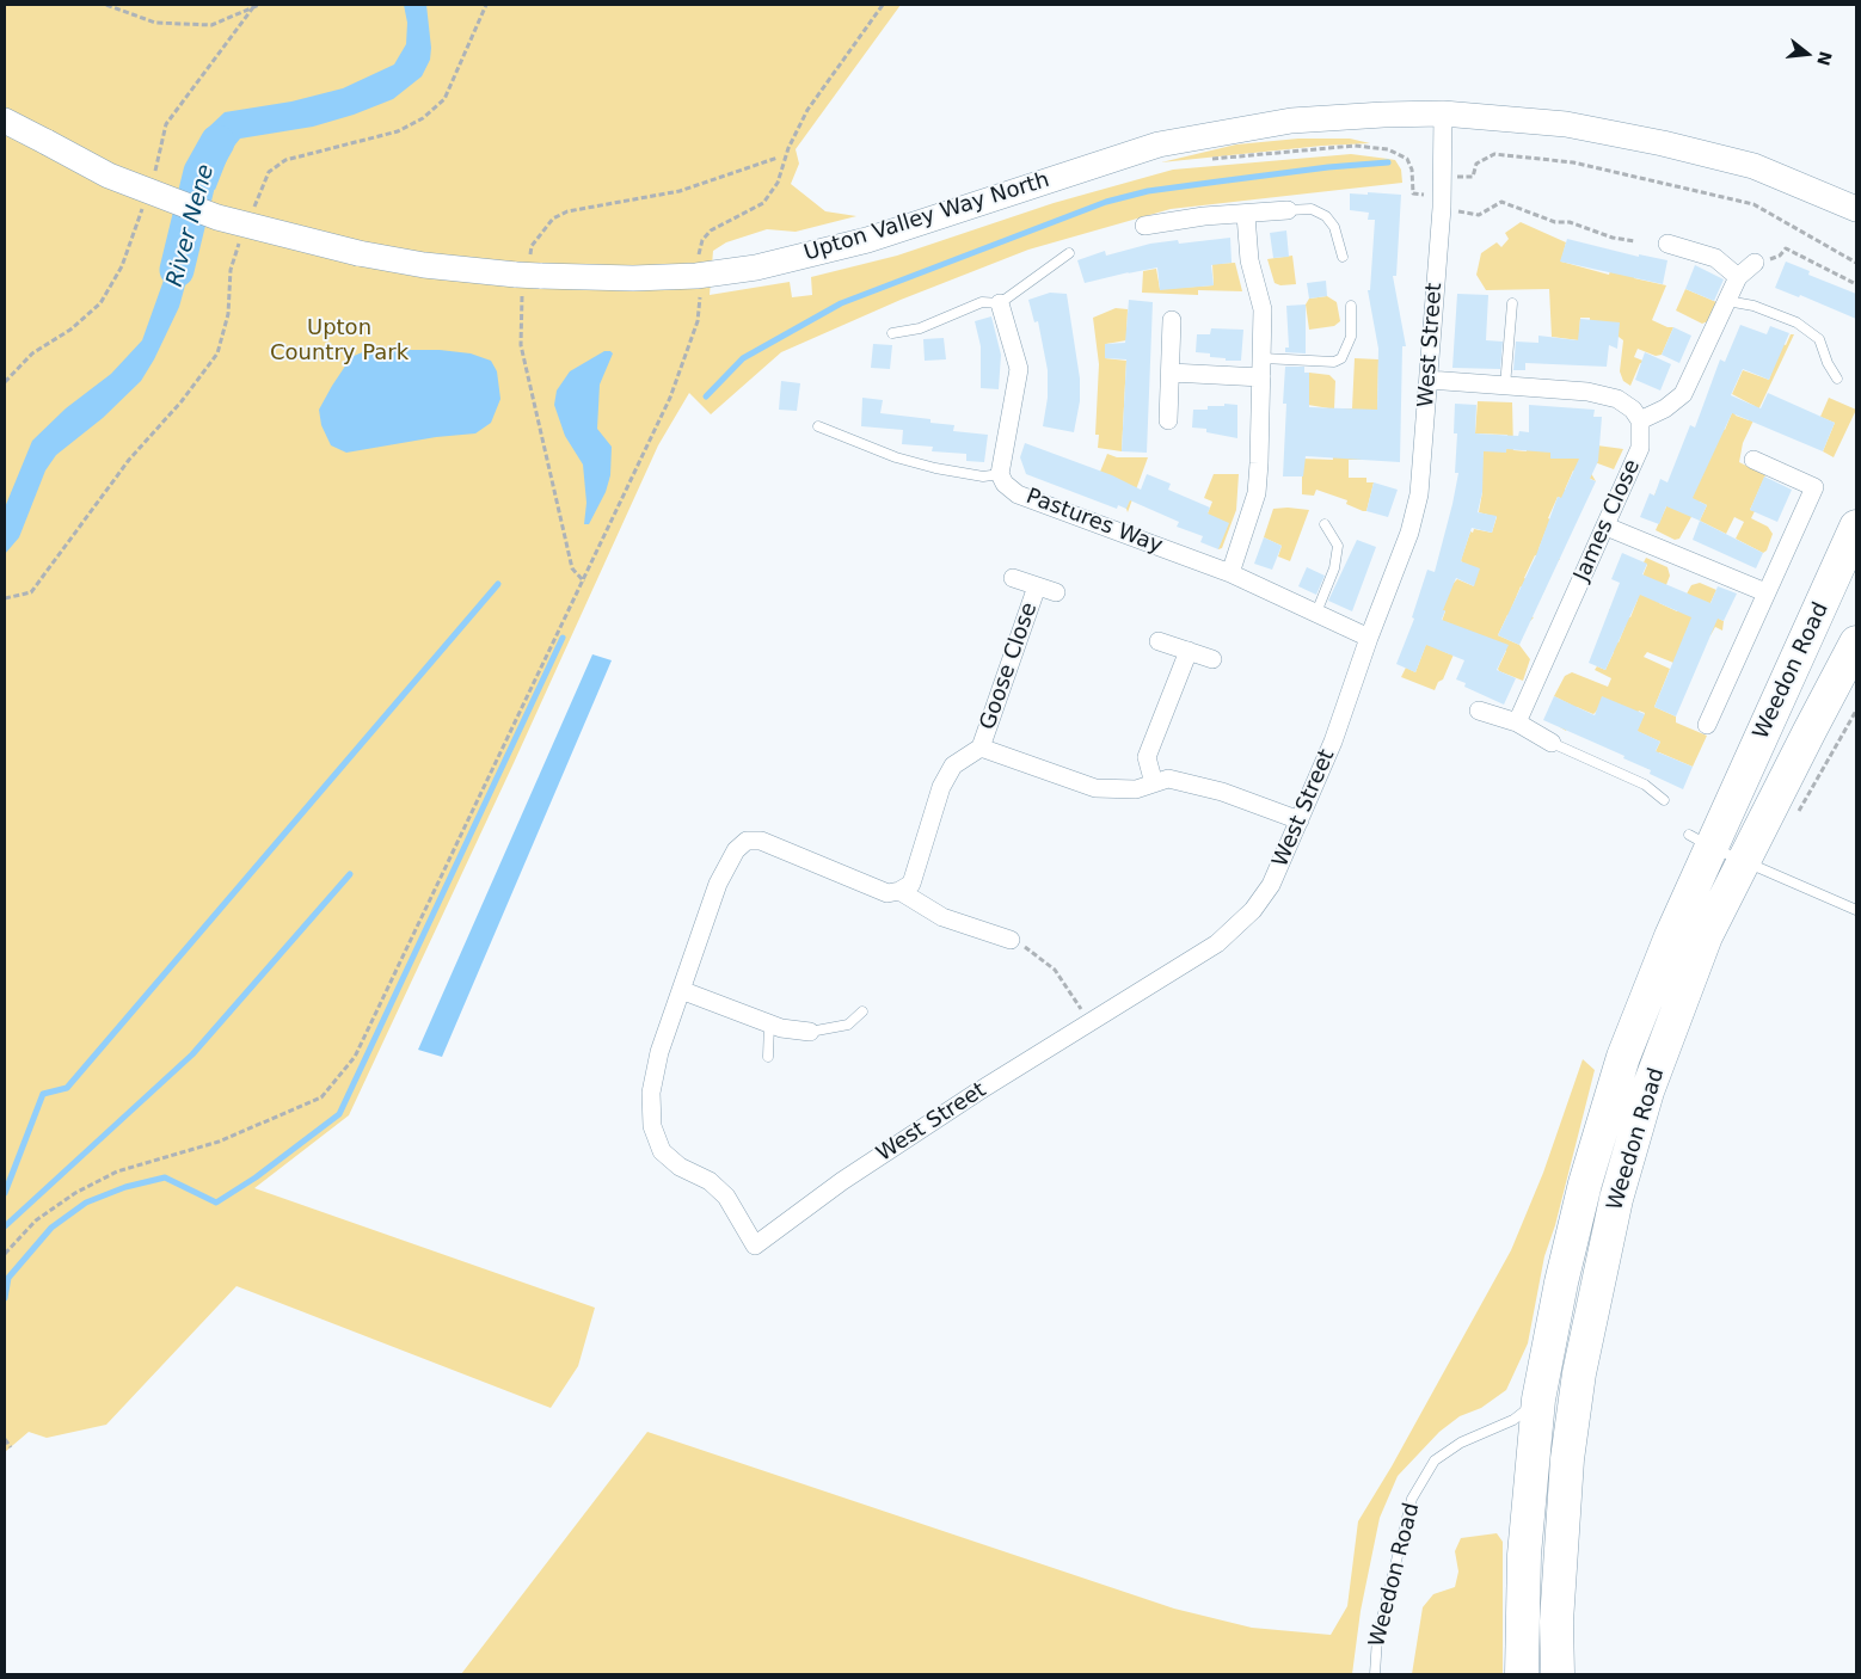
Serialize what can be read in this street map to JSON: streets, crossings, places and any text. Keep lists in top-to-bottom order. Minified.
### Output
{"streets":{"highway":["Weedon Road"],"street":["Upton Valley Way North","West Street","James Close","Pastures Way","Goose Close"]},"crossings":[["Upton Valley Way North","West Street"],["West Street","Pastures Way"]],"water":["River Nene"],"parks":["Upton Country Park"],"north":"right"}
